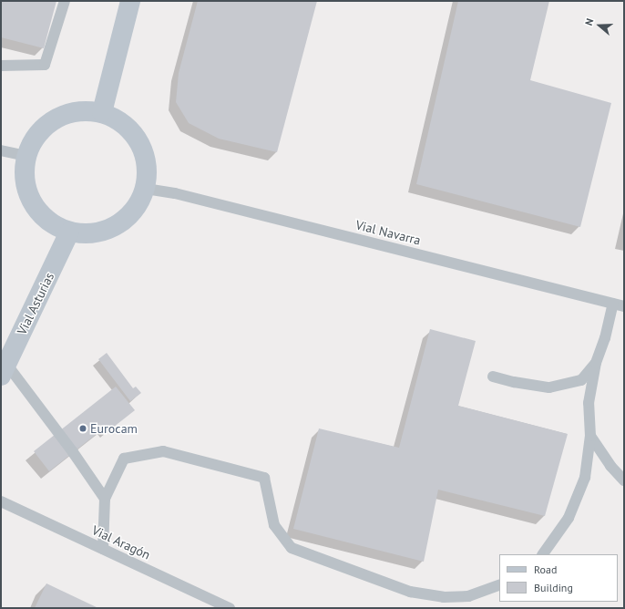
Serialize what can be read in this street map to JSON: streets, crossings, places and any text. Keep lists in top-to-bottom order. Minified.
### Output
{"streets":{"street":["Vial Asturias"],"lane":["Vial Navarra","Vial Aragón"]},"crossings":[["Vial Navarra","Vial Asturias"]],"places":["Eurocam"],"legend":["Road","Building"],"north":"left"}
